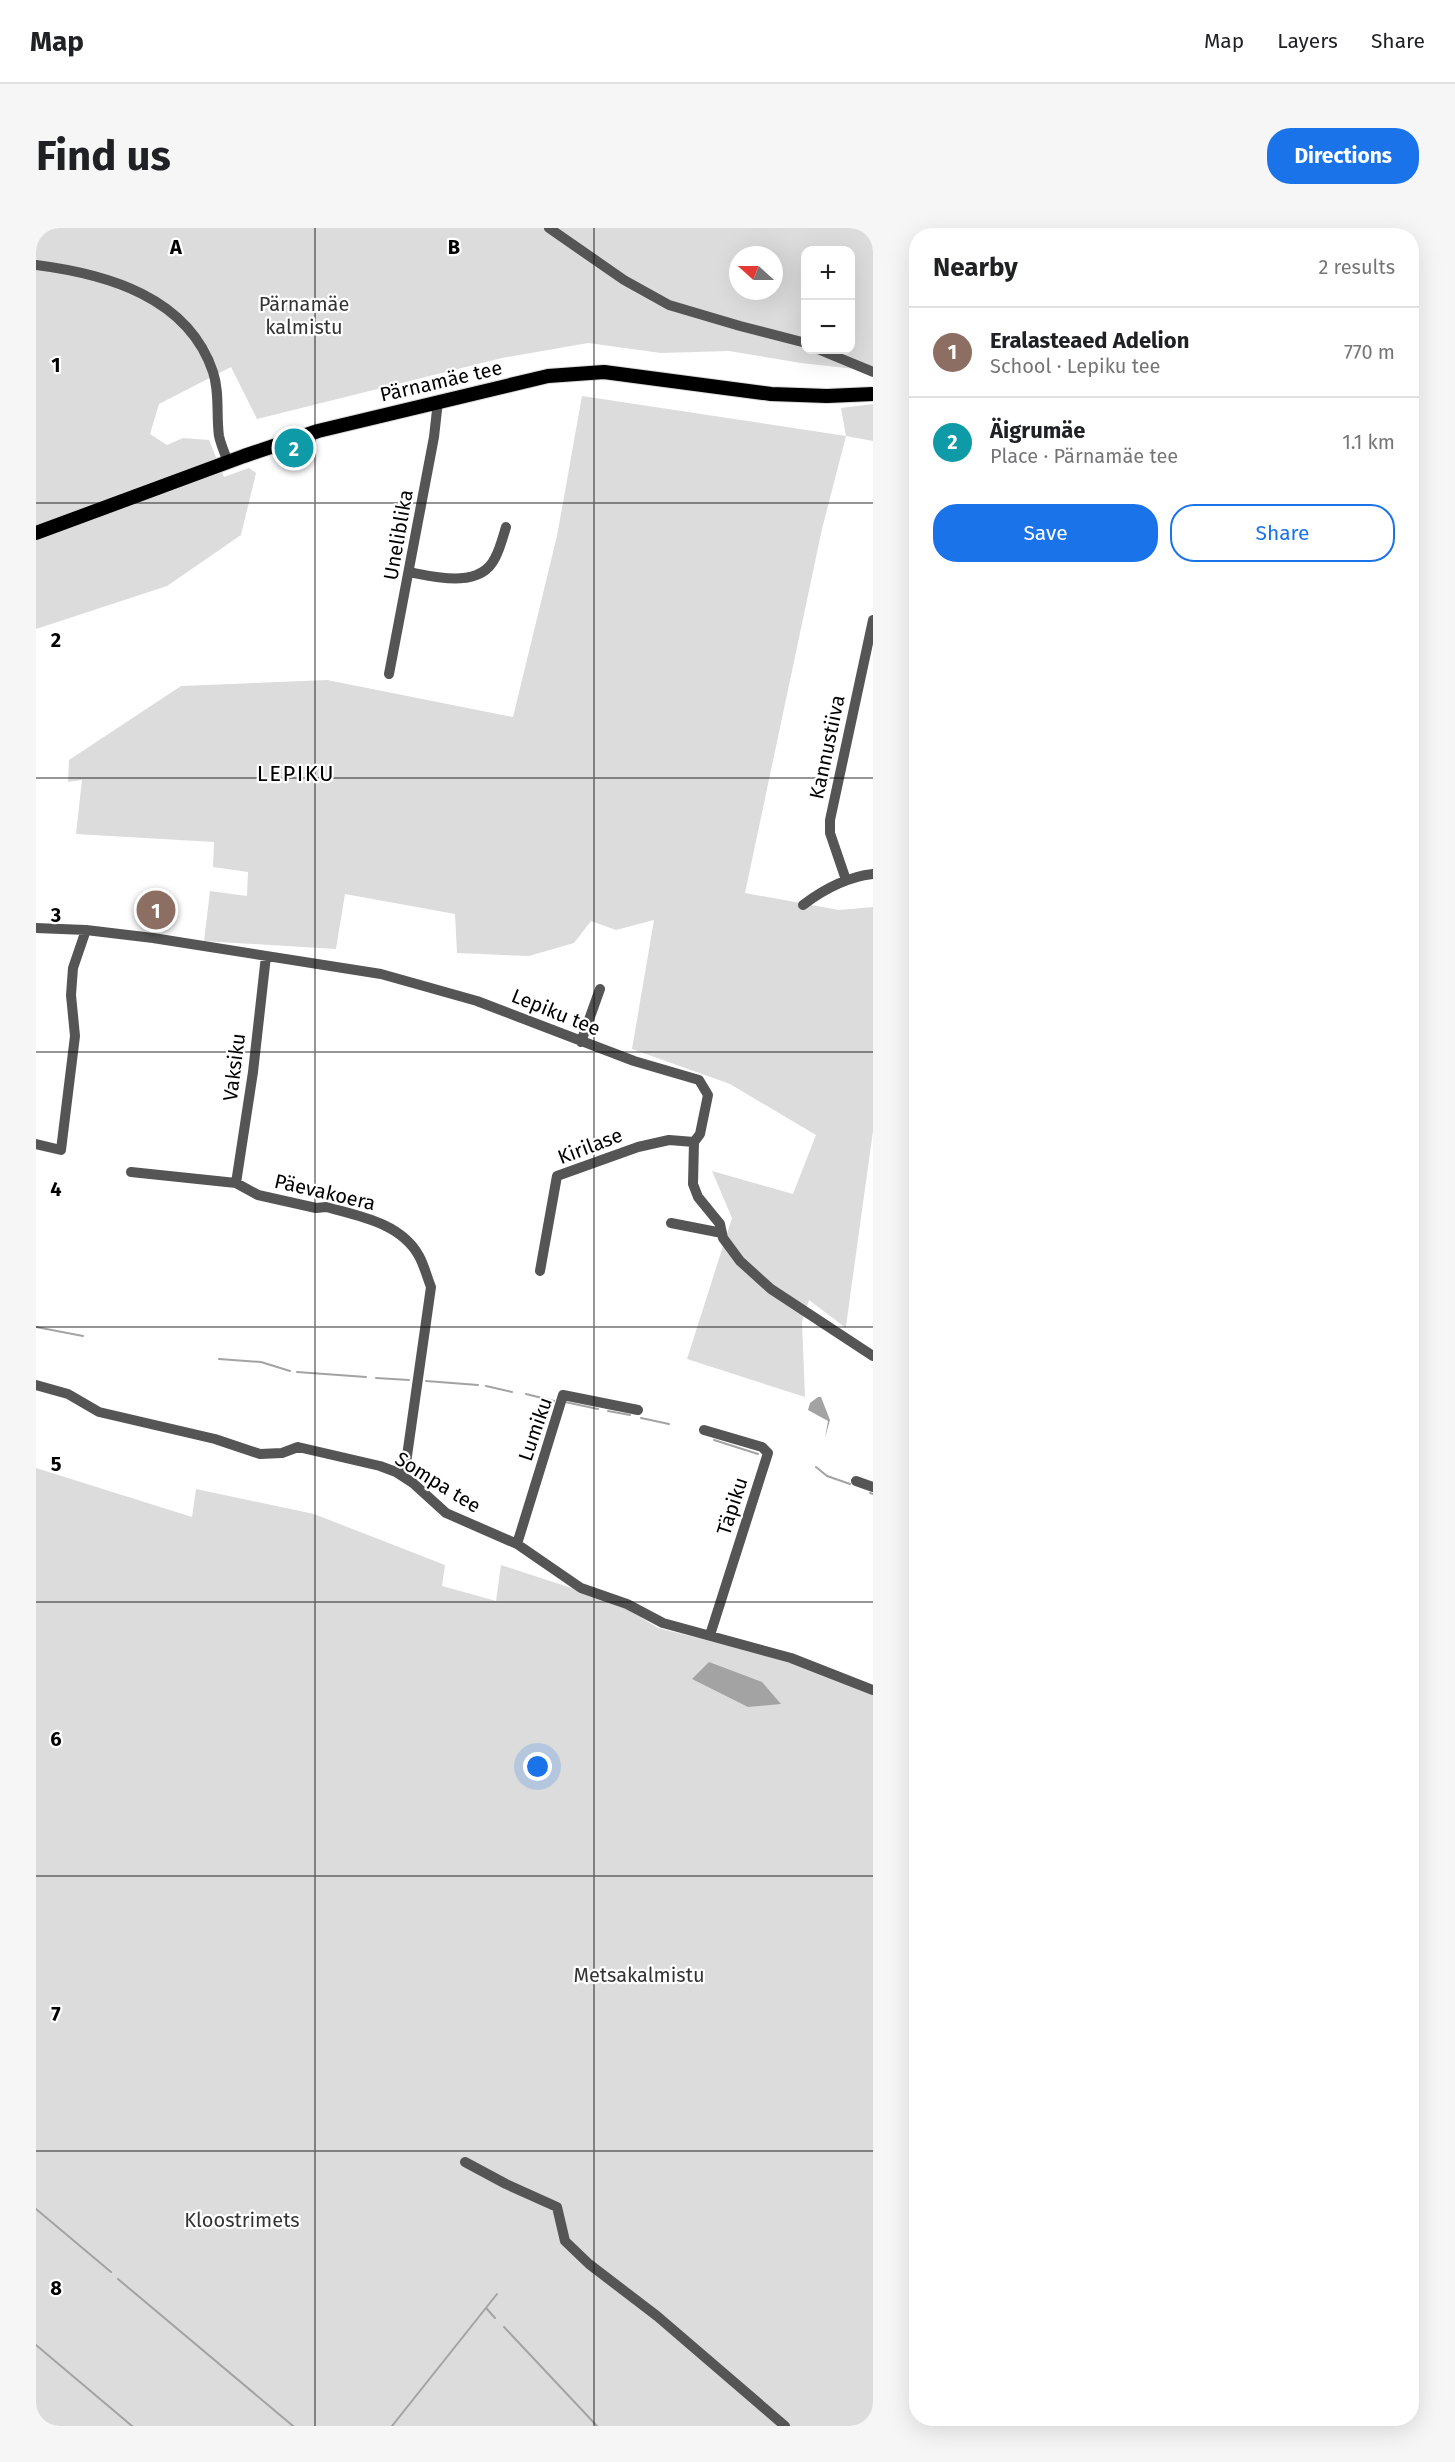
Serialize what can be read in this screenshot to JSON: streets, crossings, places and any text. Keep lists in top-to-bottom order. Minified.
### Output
{"streets":{"main road":["Pärnamäe tee"],"street":["Uneliblika","Kannustiiva","Lepiku tee","Vaksiku","Kirilase","Päevakoera","Lumiku","Sompa tee","Täpiku"]},"crossings":[["Pärnamäe tee","Uneliblika"],["Lepiku tee","Vaksiku"],["Lepiku tee","Kirilase"],["Vaksiku","Päevakoera"],["Päevakoera","Sompa tee"],["Lumiku","Sompa tee"],["Sompa tee","Täpiku"]],"districts":["LEPIKU"],"parks":["Pärnamäe kalmistu","Metsakalmistu","Kloostrimets"],"north":"left","page":{"header":"Map","nav":["Map","Layers","Share"],"buttons":["Directions",["Save","Share"]],"title":"Find us","heading":["Nearby","2 results"],"map_buttons":["+","−"],"list":[{"mark":"1","name":"Eralasteaed Adelion","note":"School · Lepiku tee","value":"770 m"},{"mark":"2","name":"Äigrumäe","note":"Place · Pärnamäe tee","value":"1.1 km"}],"pins":["2","1"]},"grid":{"columns":["A","B"],"rows":["1","2","3","4","5","6","7","8"]}}
